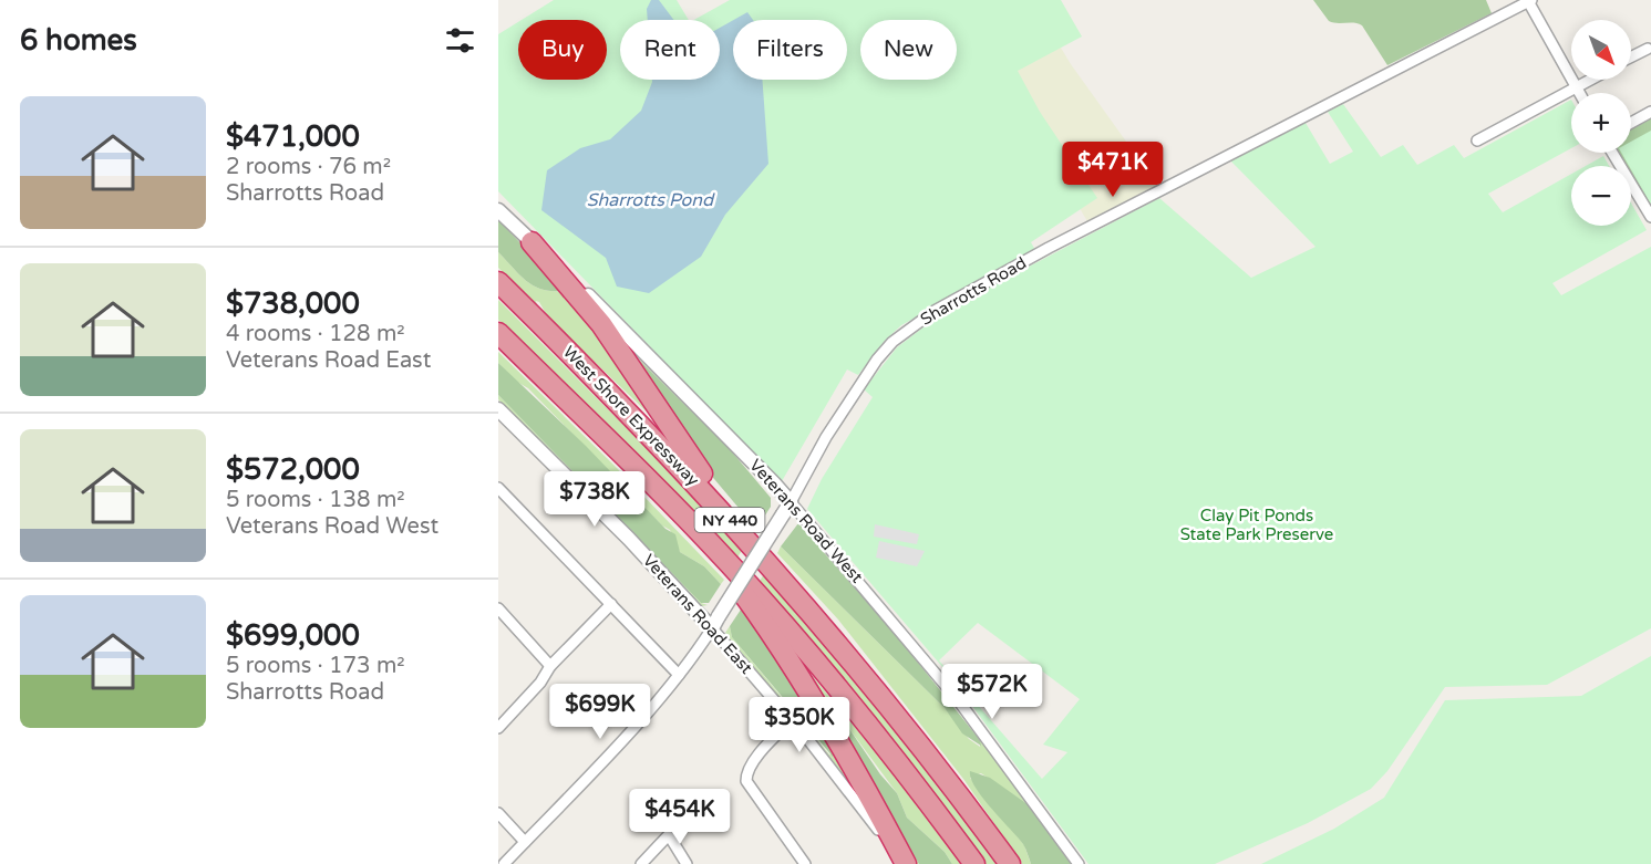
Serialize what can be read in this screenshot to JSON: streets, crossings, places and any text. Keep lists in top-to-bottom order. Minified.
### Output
{"streets":{"highway":["West Shore Expressway","NY 440"],"street":["Sharrotts Road","Veterans Road West","Veterans Road East"]},"crossings":[["Sharrotts Road","Veterans Road West"],["Sharrotts Road","Veterans Road East"]],"water":["Sharrotts Pond"],"parks":["Clay Pit Ponds State Park Preserve"],"north":"bottom right","page":{"heading":"6 homes","map_buttons":["+","−"],"chip":["Buy","Rent","Filters","New"],"list":[{"name":"$471,000","note":"2 rooms · 76 m² · Sharrotts Road"},{"name":"$738,000","note":"4 rooms · 128 m² · Veterans Road East"},{"name":"$572,000","note":"5 rooms · 138 m² · Veterans Road West"},{"name":"$699,000","note":"5 rooms · 173 m² · Sharrotts Road"}],"price":["$471K","$738K","$572K","$699K","$350K","$454K"]}}
